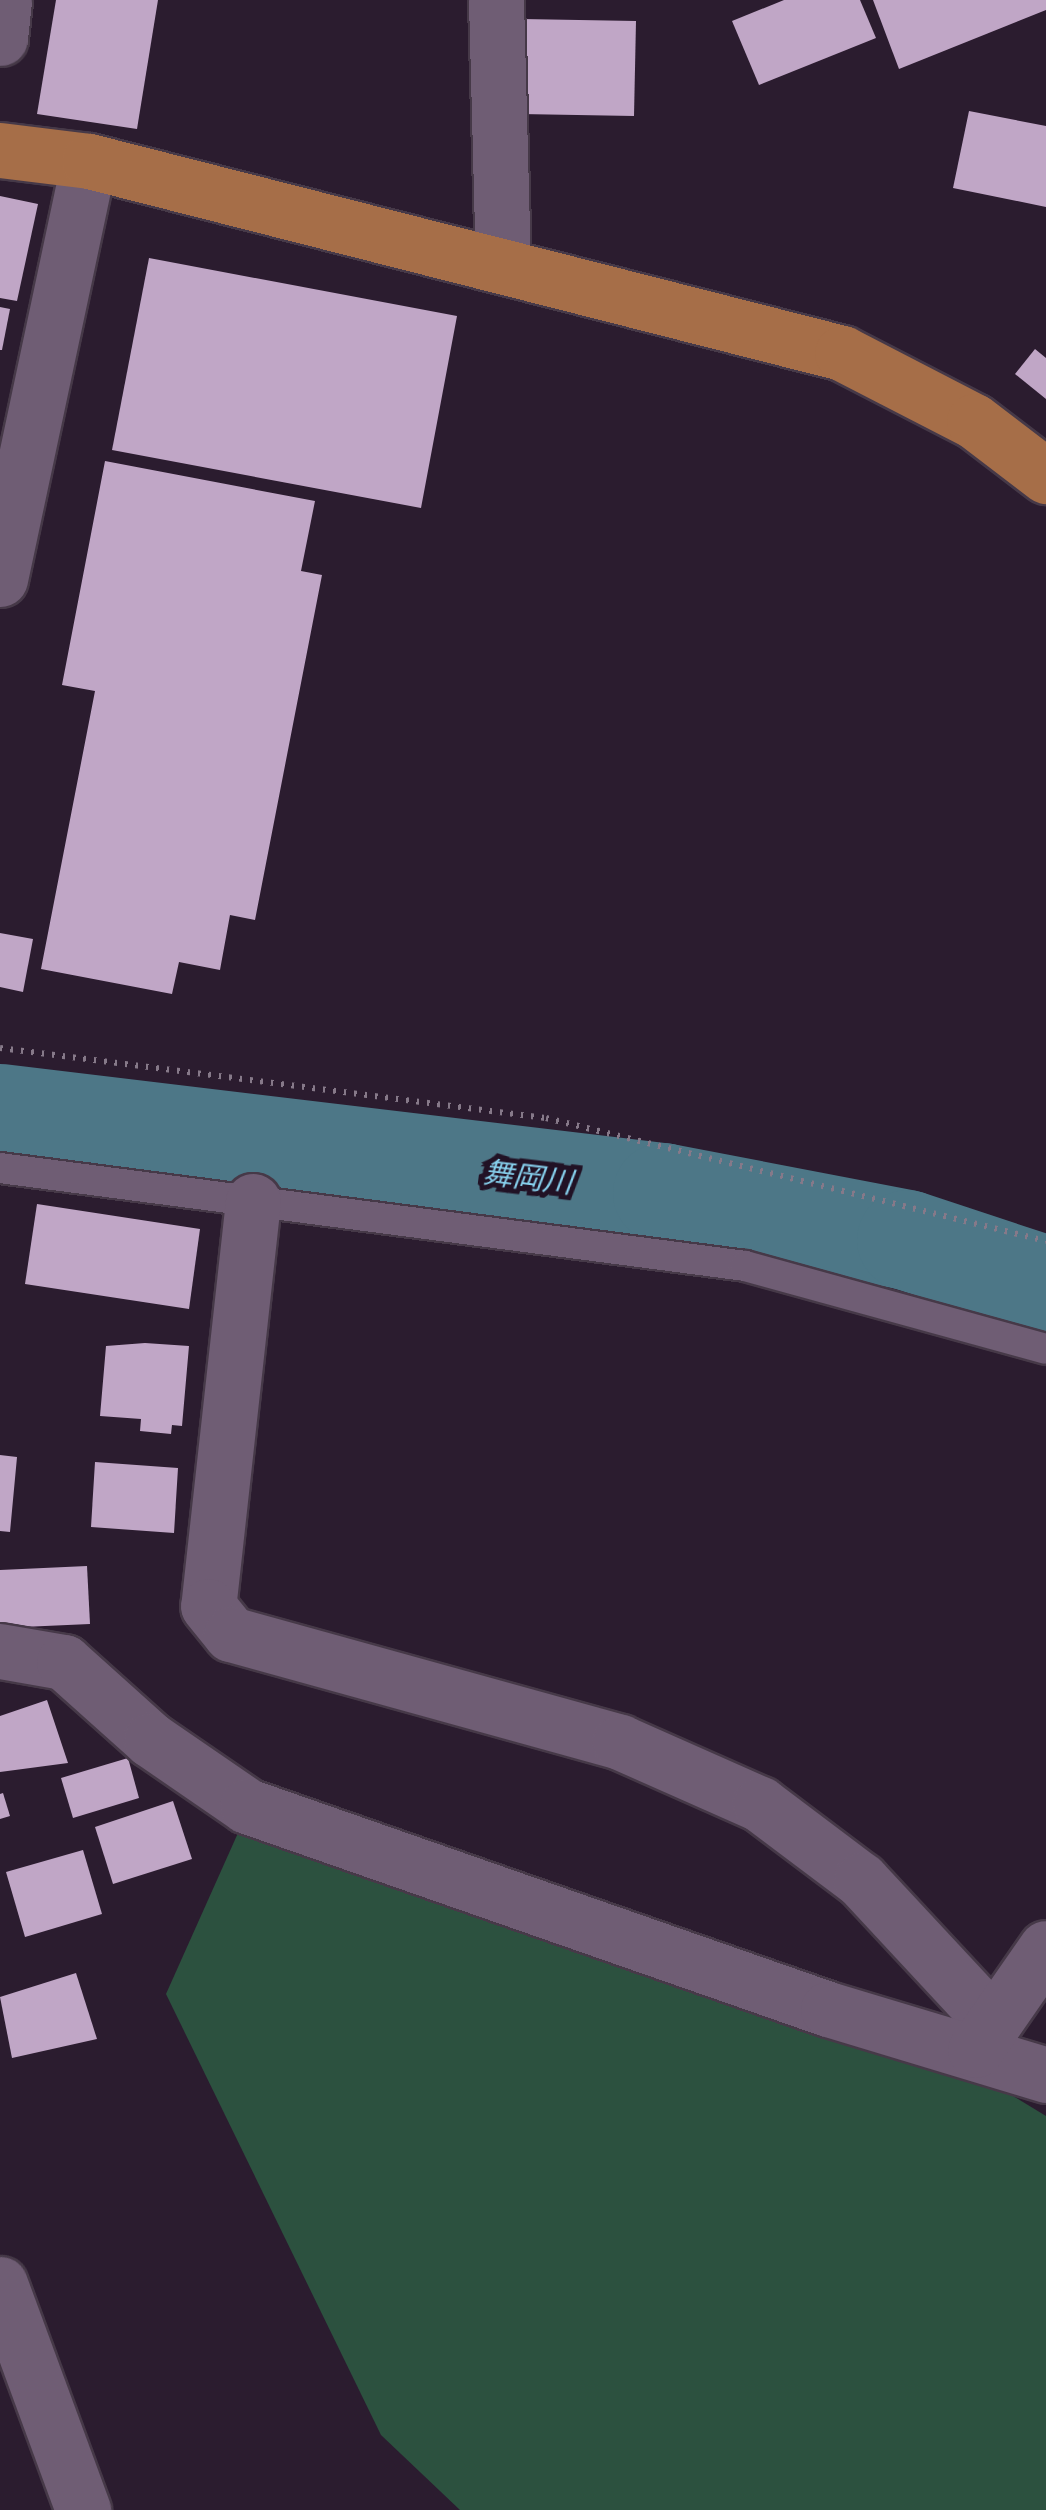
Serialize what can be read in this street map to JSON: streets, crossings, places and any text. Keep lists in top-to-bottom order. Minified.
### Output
{"water":["舞岡川"]}
